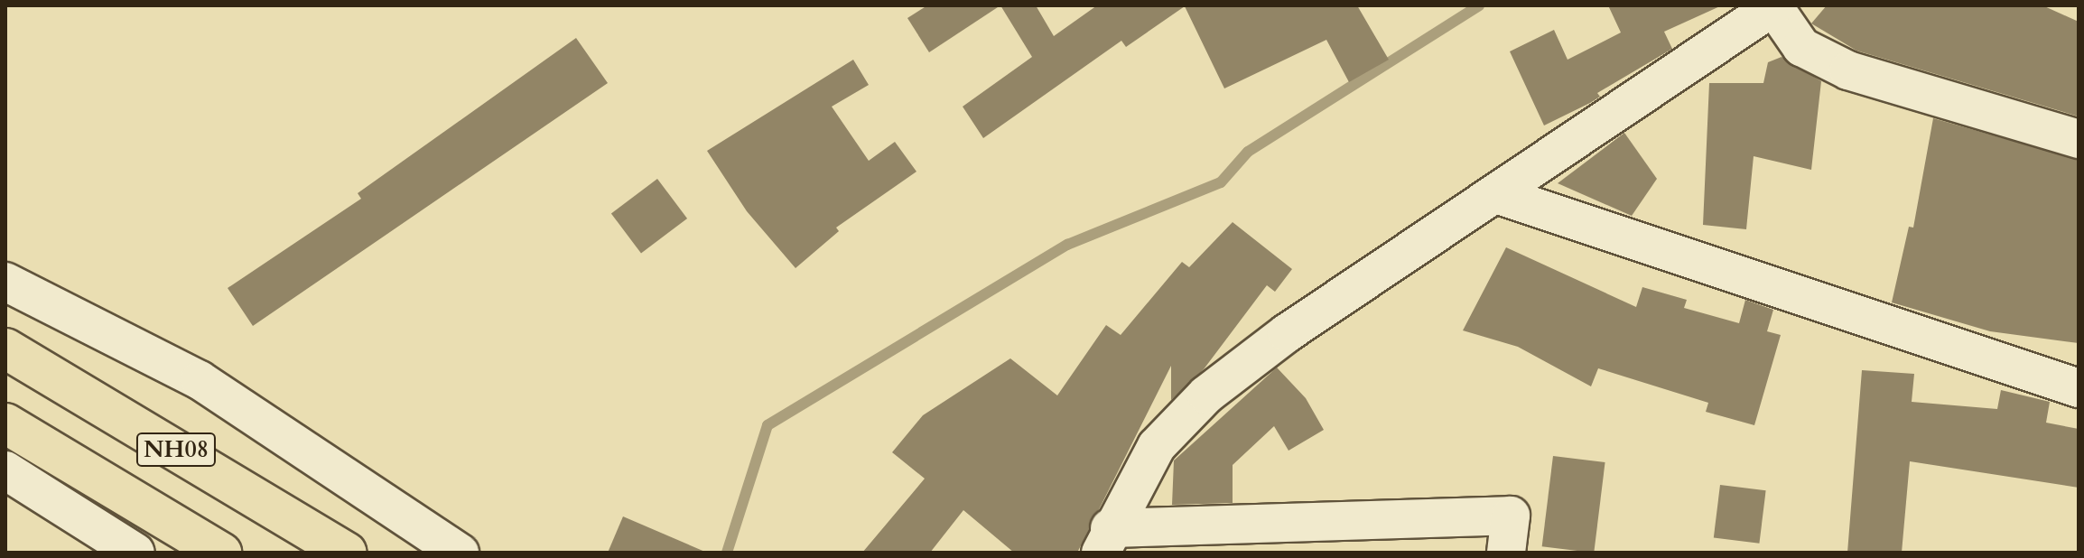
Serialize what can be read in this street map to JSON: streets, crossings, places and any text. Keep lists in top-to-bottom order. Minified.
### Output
{"streets":{"main road":["NH08"]}}
